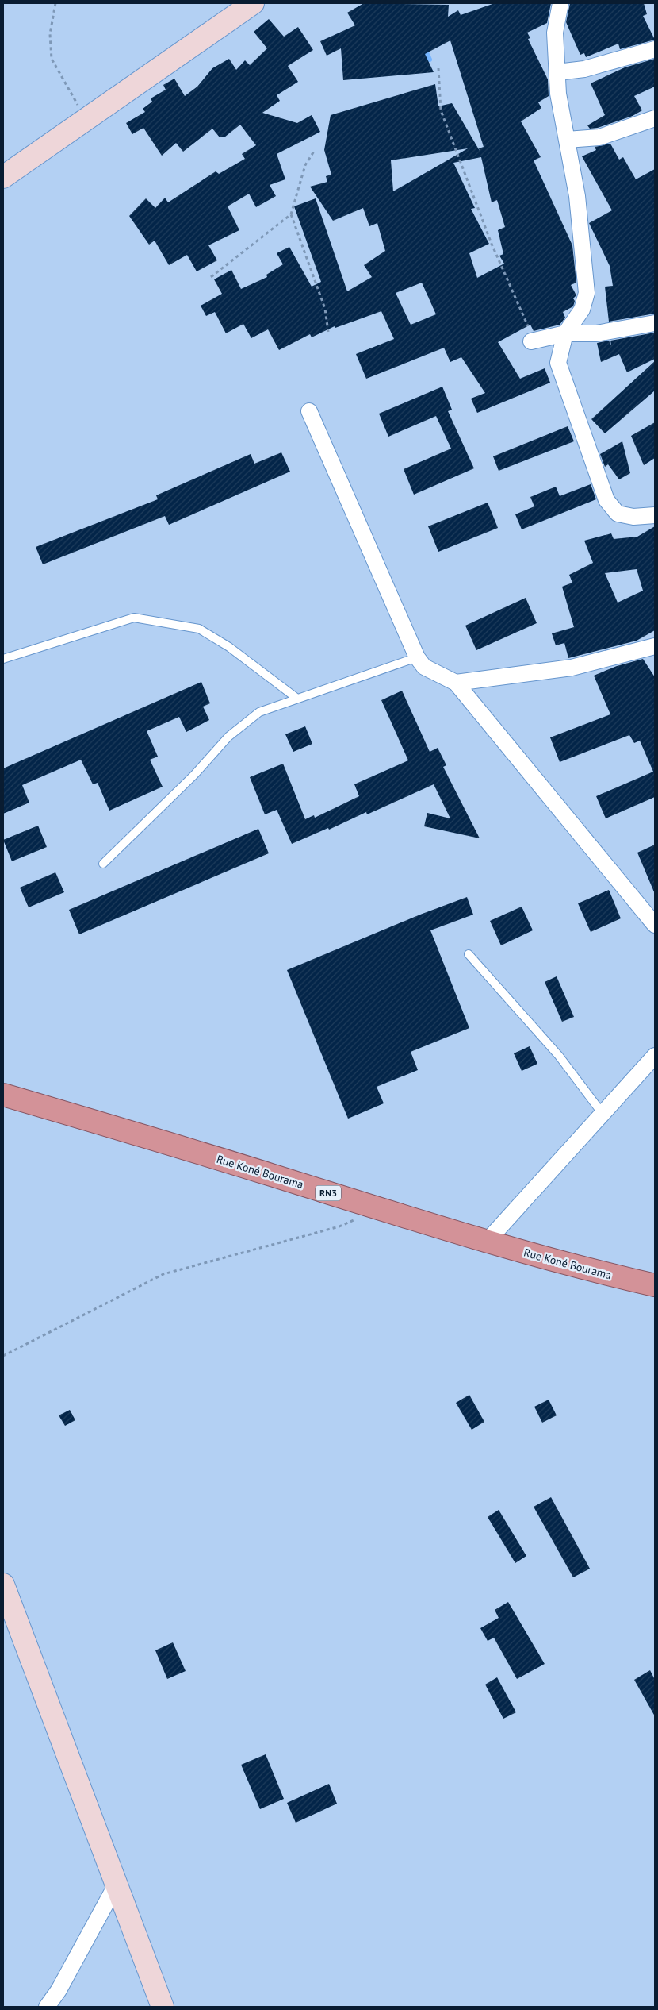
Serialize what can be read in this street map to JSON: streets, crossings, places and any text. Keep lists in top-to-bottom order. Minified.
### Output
{"streets":{"highway":["Rue Koné Bourama","RN3"]}}
